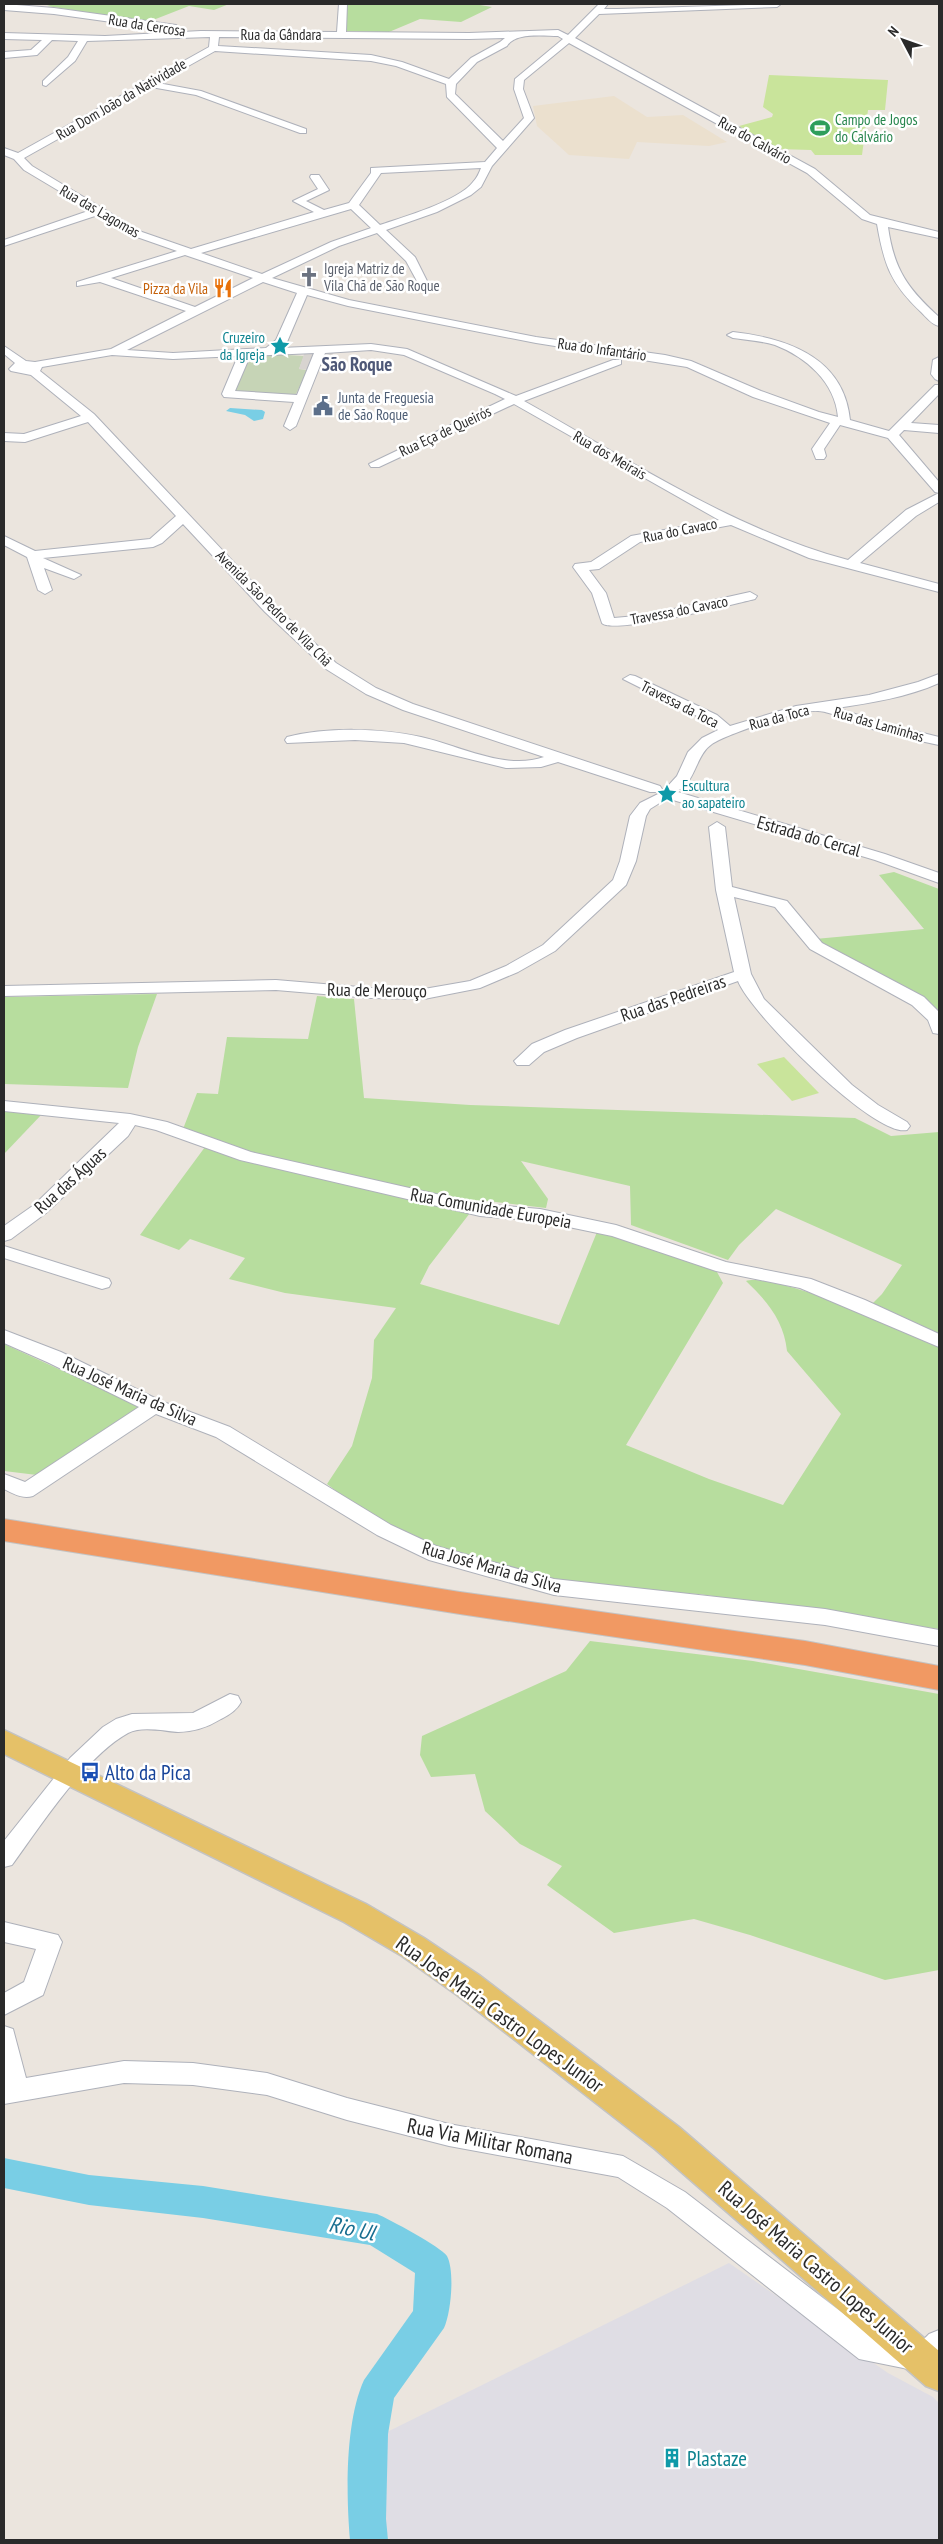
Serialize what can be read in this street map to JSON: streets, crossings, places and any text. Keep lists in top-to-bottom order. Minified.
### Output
{"streets":{"main road":["Rua José Maria Castro Lopes Junior"],"street":["Rua da Cercosa","Rua da Gândara","Rua Dom João da Natividade","Rua do Calvário","Rua das Lagomas","Rua do Infantário","Rua Eça de Queirós","Rua dos Meirais","Rua do Cavaco","Avenida São Pedro de Vila Chã","Travessa do Cavaco","Travessa da Toca","Rua da Toca","Rua das Laminhas","Estrada do Cercal","Rua de Merouço","Rua das Pedreiras","Rua das Águas","Rua Comunidade Europeia","Rua José Maria da Silva","Rua Via Militar Romana"]},"crossings":[["Rua da Cercosa","Rua da Gândara"],["Rua da Gândara","Rua do Calvário"],["Rua Dom João da Natividade","Rua das Lagomas"],["Rua das Lagomas","Rua do Infantário"],["Rua Eça de Queirós","Rua dos Meirais"],["Rua dos Meirais","Rua do Cavaco"],["Rua dos Meirais","Avenida São Pedro de Vila Chã"],["Rua do Cavaco","Travessa do Cavaco"],["Avenida São Pedro de Vila Chã","Rua de Merouço"],["Travessa da Toca","Rua da Toca"],["Rua da Toca","Rua das Laminhas"],["Rua da Toca","Estrada do Cercal"],["Estrada do Cercal","Rua das Pedreiras"],["Rua das Águas","Rua Comunidade Europeia"],["Rua José Maria Castro Lopes Junior","Rua Via Militar Romana"]],"districts":["São Roque"],"water":["Rio Ul"],"places":{"sports":["Campo de Jogos do Calvário"],"church":["Igreja Matriz de Vila Chã de São Roque"],"restaurant":["Pizza da Vila"],"place":["Cruzeiro da Igreja","Escultura ao sapateiro"],"public building":["Junta de Freguesia de São Roque"],"bus stop":["Alto da Pica"],"building":["Plastaze"]},"north":"top left"}
